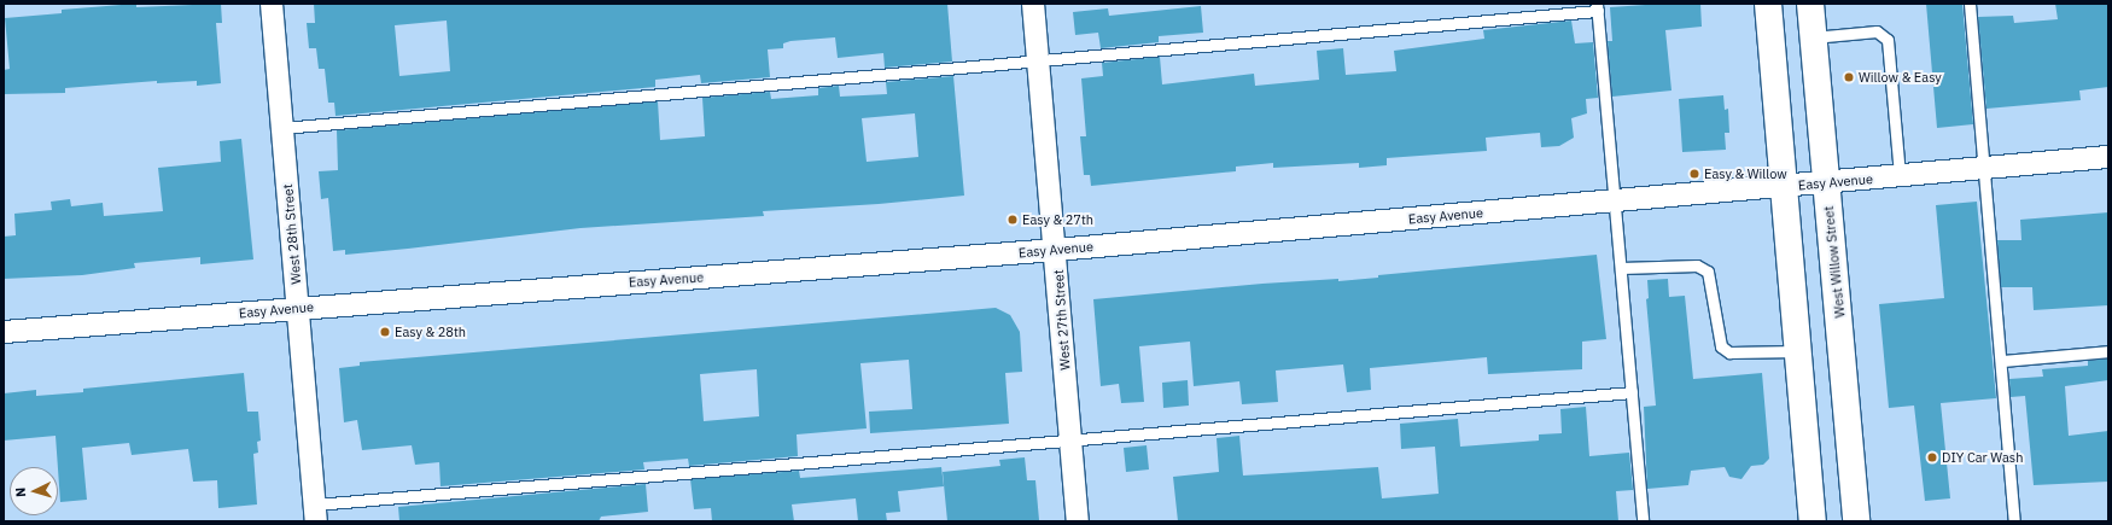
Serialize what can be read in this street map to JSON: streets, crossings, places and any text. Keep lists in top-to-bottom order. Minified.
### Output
{"streets":{"main road":["West Willow Street"],"street":["Easy Avenue","West 28th Street","West 27th Street"]},"crossings":[["Easy Avenue","West 28th Street"],["Easy Avenue","West Willow Street"],["Easy Avenue","West 27th Street"]],"places":["Willow & Easy","Easy & Willow","Easy & 27th","Easy & 28th","DIY Car Wash"],"north":"left"}
